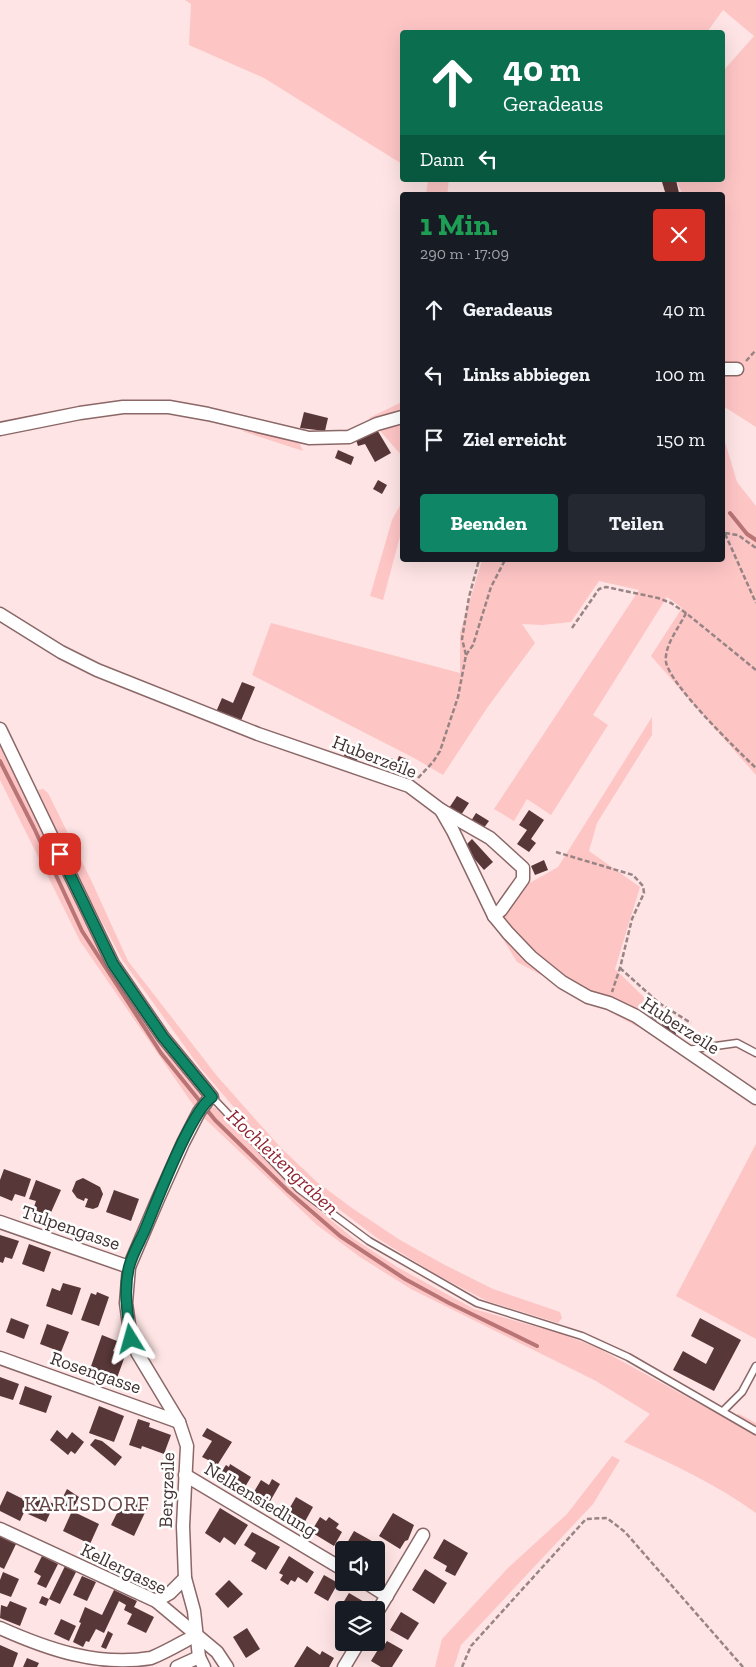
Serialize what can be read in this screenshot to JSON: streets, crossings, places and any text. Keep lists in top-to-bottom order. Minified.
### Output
{"streets":{"street":["Huberzeile","Tulpengasse","Rosengasse","Bergzeile","Nelkensiedlung","Kellergasse"]},"crossings":[["Tulpengasse","Bergzeile"],["Rosengasse","Bergzeile"],["Bergzeile","Nelkensiedlung"],["Bergzeile","Kellergasse"]],"districts":["KARLSDORF"],"water":["Hochleitengraben"],"page":{"turn":["40 m","Geradeaus"],"then":"Dann","heading":["1 Min.","290 m · 17:09"],"list":[{"name":"Geradeaus","value":"40 m"},{"name":"Links abbiegen","value":"100 m"},{"name":"Ziel erreicht","value":"150 m"}],"buttons":["Beenden","Teilen"]}}
